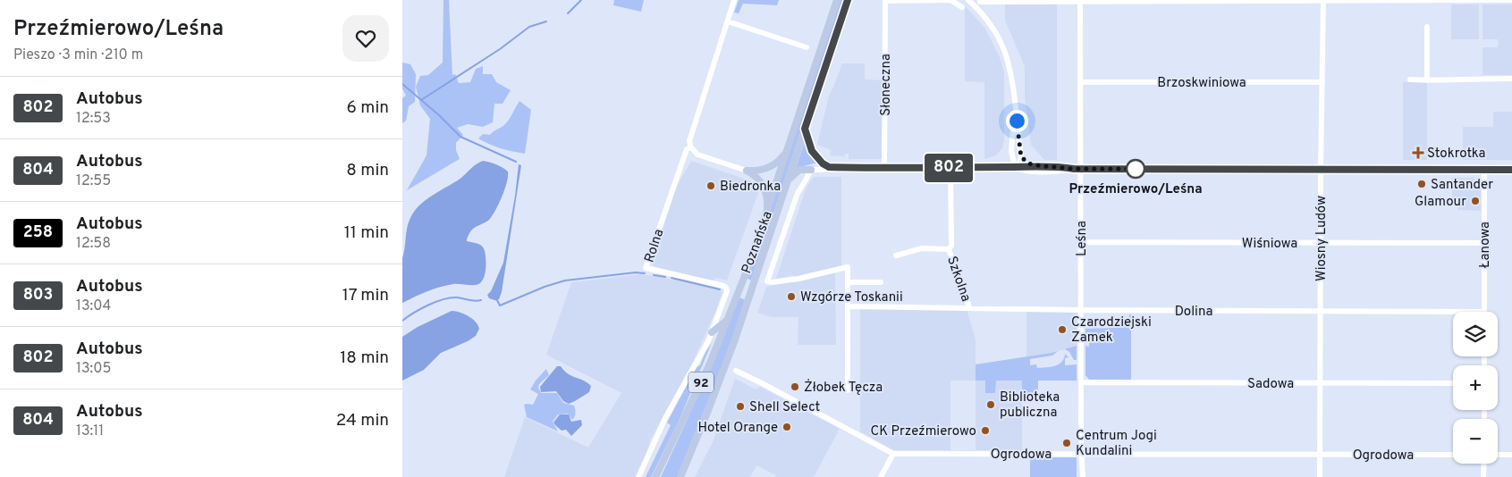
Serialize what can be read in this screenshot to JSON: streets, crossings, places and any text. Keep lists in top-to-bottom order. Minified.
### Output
{"streets":{"main road":["Poznańska","92"],"street":["Brzoskwiniowa","Słoneczna","Leśna","Wiosny Ludów","Wiśniowa","Łanowa","Rolna","Szkolna","Dolina","Sadowa","Ogrodowa"]},"crossings":[["Brzoskwiniowa","Leśna"],["Brzoskwiniowa","Wiosny Ludów"],["Leśna","Wiśniowa"],["Leśna","Dolina"],["Leśna","Sadowa"],["Leśna","Ogrodowa"],["Wiosny Ludów","Wiśniowa"],["Wiosny Ludów","Dolina"],["Wiosny Ludów","Sadowa"],["Wiosny Ludów","Ogrodowa"],["Wiśniowa","Łanowa"],["Łanowa","Dolina"],["Szkolna","Dolina"]],"places":{"health":["Stokrotka"],"other":["Przeźmierowo/Leśna","Santander","Biedronka","Glamour","Wzgórze Toskanii","Czarodziejski Zamek","Żłobek Tęcza","Biblioteka publiczna","Shell Select","Hotel Orange","CK Przeźmierowo","Centrum Jogi Kundalini"]},"lines":["bus line 802"],"page":{"heading":["Przeźmierowo/Leśna","Pieszo · 3 min · 210 m"],"on_map":"802","list":[{"mark":"802","name":"Autobus","note":"12:53","value":"6 min"},{"mark":"804","name":"Autobus","note":"12:55","value":"8 min"},{"mark":"258","name":"Autobus","note":"12:58","value":"11 min"},{"mark":"803","name":"Autobus","note":"13:04","value":"17 min"},{"mark":"802","name":"Autobus","note":"13:05","value":"18 min"},{"mark":"804","name":"Autobus","note":"13:11","value":"24 min"}],"map_buttons":["+","−"]}}
